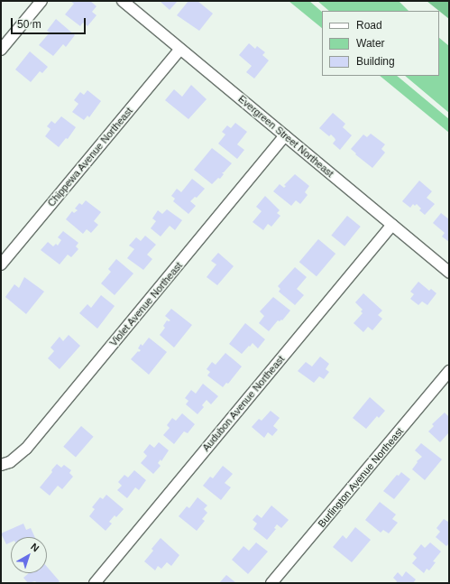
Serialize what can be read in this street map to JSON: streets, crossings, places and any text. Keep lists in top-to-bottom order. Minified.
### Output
{"streets":{"street":["Evergreen Street Northeast","Chippewa Avenue Northeast","Violet Avenue Northeast","Audubon Avenue Northeast","Burlington Avenue Northeast"]},"crossings":[["Evergreen Street Northeast","Chippewa Avenue Northeast"],["Evergreen Street Northeast","Violet Avenue Northeast"],["Evergreen Street Northeast","Audubon Avenue Northeast"]],"legend":["Road","Water","Building"],"scale_bar":"50 m","north":"top right"}
